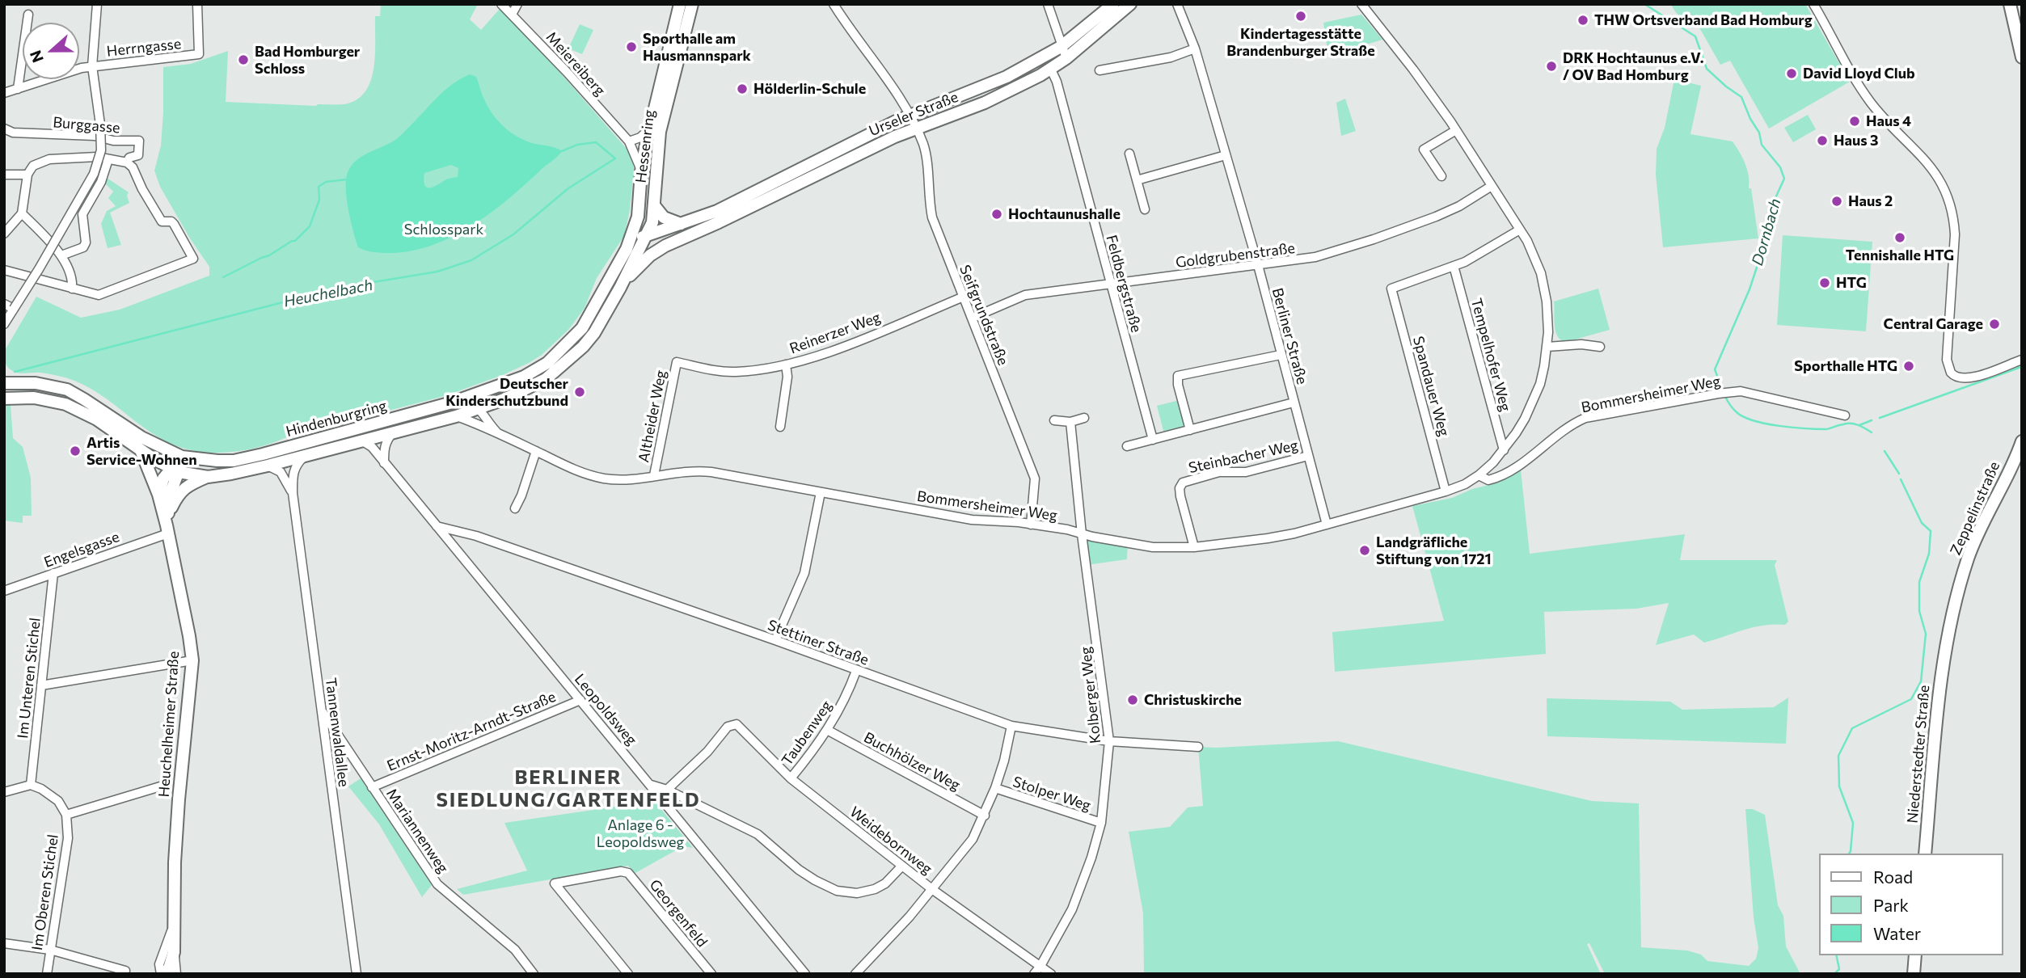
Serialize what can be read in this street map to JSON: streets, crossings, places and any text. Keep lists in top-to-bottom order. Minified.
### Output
{"streets":{"street":["Herrngasse","Meiereiberg","Urseler Straße","Burggasse","Hessenring","Goldgrubenstraße","Feldbergstraße","Seifgrundstraße","Reinerzer Weg","Berliner Straße","Tempelhofer Weg","Spandauer Weg","Bommersheimer Weg","Altheider Weg","Hindenburgring","Steinbacher Weg","Zeppelinstraße","Engelsgasse","Stettiner Straße","Im Unteren Stichel","Kolberger Weg","Leopoldsweg","Heuchelheimer Straße","Ernst-Moritz-Arndt-Straße","Tannenwaldallee","Taubenweg","Niederstedter Straße","Buchhölzer Weg","Stolper Weg","Mariannenweg","Weidebornweg","Im Oberen Stichel","Georgenfeld"]},"crossings":[["Meiereiberg","Hessenring"],["Urseler Straße","Hessenring"],["Urseler Straße","Feldbergstraße"],["Urseler Straße","Seifgrundstraße"],["Urseler Straße","Hindenburgring"],["Hessenring","Hindenburgring"],["Goldgrubenstraße","Feldbergstraße"],["Goldgrubenstraße","Seifgrundstraße"],["Goldgrubenstraße","Berliner Straße"],["Seifgrundstraße","Reinerzer Weg"],["Seifgrundstraße","Bommersheimer Weg"],["Reinerzer Weg","Altheider Weg"],["Berliner Straße","Bommersheimer Weg"],["Berliner Straße","Steinbacher Weg"],["Tempelhofer Weg","Spandauer Weg"],["Spandauer Weg","Bommersheimer Weg"],["Bommersheimer Weg","Altheider Weg"],["Bommersheimer Weg","Hindenburgring"],["Bommersheimer Weg","Steinbacher Weg"],["Bommersheimer Weg","Kolberger Weg"],["Hindenburgring","Leopoldsweg"],["Hindenburgring","Heuchelheimer Straße"],["Hindenburgring","Tannenwaldallee"],["Zeppelinstraße","Niederstedter Straße"],["Engelsgasse","Im Unteren Stichel"],["Engelsgasse","Heuchelheimer Straße"],["Stettiner Straße","Kolberger Weg"],["Stettiner Straße","Leopoldsweg"],["Stettiner Straße","Taubenweg"],["Kolberger Weg","Stolper Weg"],["Kolberger Weg","Weidebornweg"],["Leopoldsweg","Ernst-Moritz-Arndt-Straße"],["Ernst-Moritz-Arndt-Straße","Mariannenweg"],["Tannenwaldallee","Mariannenweg"],["Taubenweg","Buchhölzer Weg"],["Taubenweg","Weidebornweg"]],"districts":["BERLINER SIEDLUNG/GARTENFELD"],"water":["Dornbach","Heuchelbach"],"parks":["Schlosspark","Anlage 6 - Leopoldsweg"],"places":["Kindertagesstätte Brandenburger Straße","THW Ortsverband Bad Homburg","Sporthalle am Hausmannspark","Bad Homburger Schloss","DRK Hochtaunus e.V. / OV Bad Homburg","David Lloyd Club","Hölderlin-Schule","Haus 4","Haus 3","Haus 2","Hochtaunushalle","Tennishalle HTG","HTG","Central Garage","Sporthalle HTG","Deutscher Kinderschutzbund","Artis Service-Wohnen","Landgräfliche Stiftung von 1721","Christuskirche"],"legend":["Road","Park","Water"],"north":"left"}
